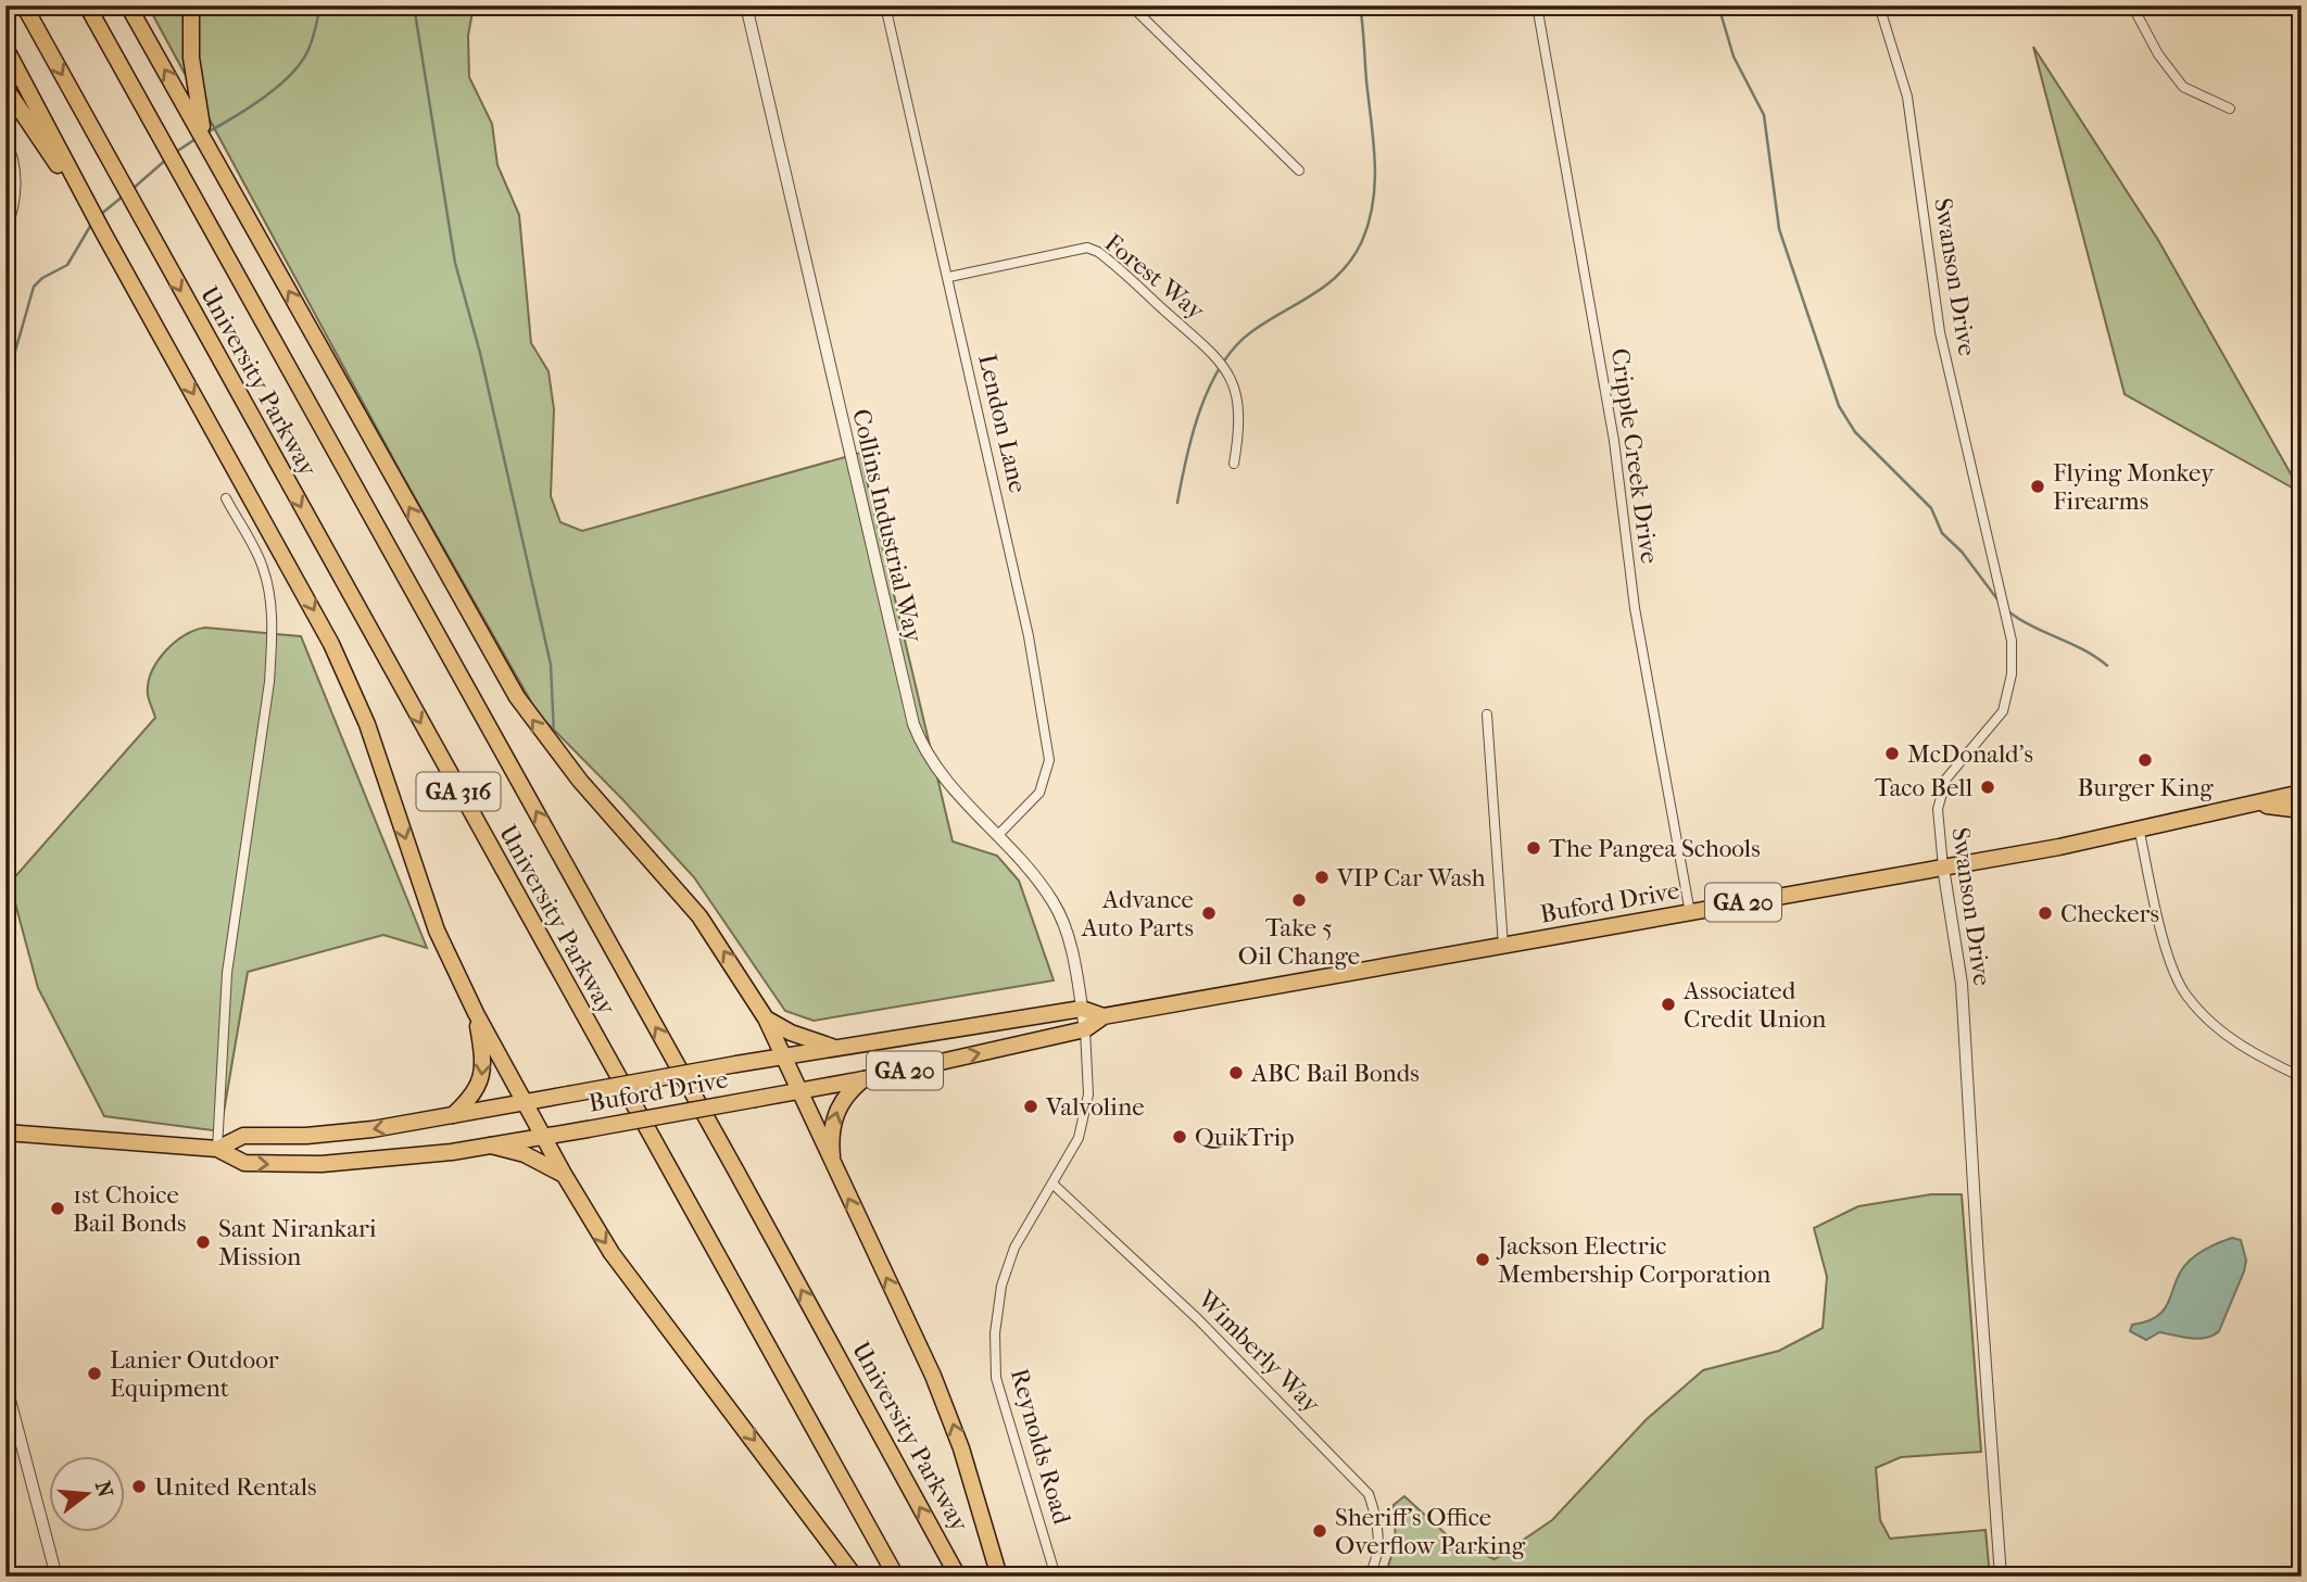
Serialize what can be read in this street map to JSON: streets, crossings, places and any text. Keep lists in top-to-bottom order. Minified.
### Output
{"streets":{"highway":["University Parkway","GA 316","Buford Drive","GA 20"],"street":["Forest Way","Swanson Drive","Lendon Lane","Cripple Creek Drive","Collins Industrial Way","Wimberly Way","Reynolds Road"]},"crossings":[["Forest Way","Lendon Lane"],["Swanson Drive","Buford Drive"],["Lendon Lane","Collins Industrial Way"],["Cripple Creek Drive","Buford Drive"],["Collins Industrial Way","Buford Drive"],["Collins Industrial Way","Reynolds Road"],["Buford Drive","Reynolds Road"],["Wimberly Way","Reynolds Road"]],"places":["Flying Monkey Firearms","McDonald's","Burger King","Taco Bell","The Pangea Schools","VIP Car Wash","Take 5 Oil Change","Advance Auto Parts","Checkers","Associated Credit Union","ABC Bail Bonds","Valvoline","QuikTrip","1st Choice Bail Bonds","Sant Nirankari Mission","Jackson Electric Membership Corporation","Lanier Outdoor Equipment","United Rentals","Sheriff's Office Overflow Parking"],"north":"right"}
